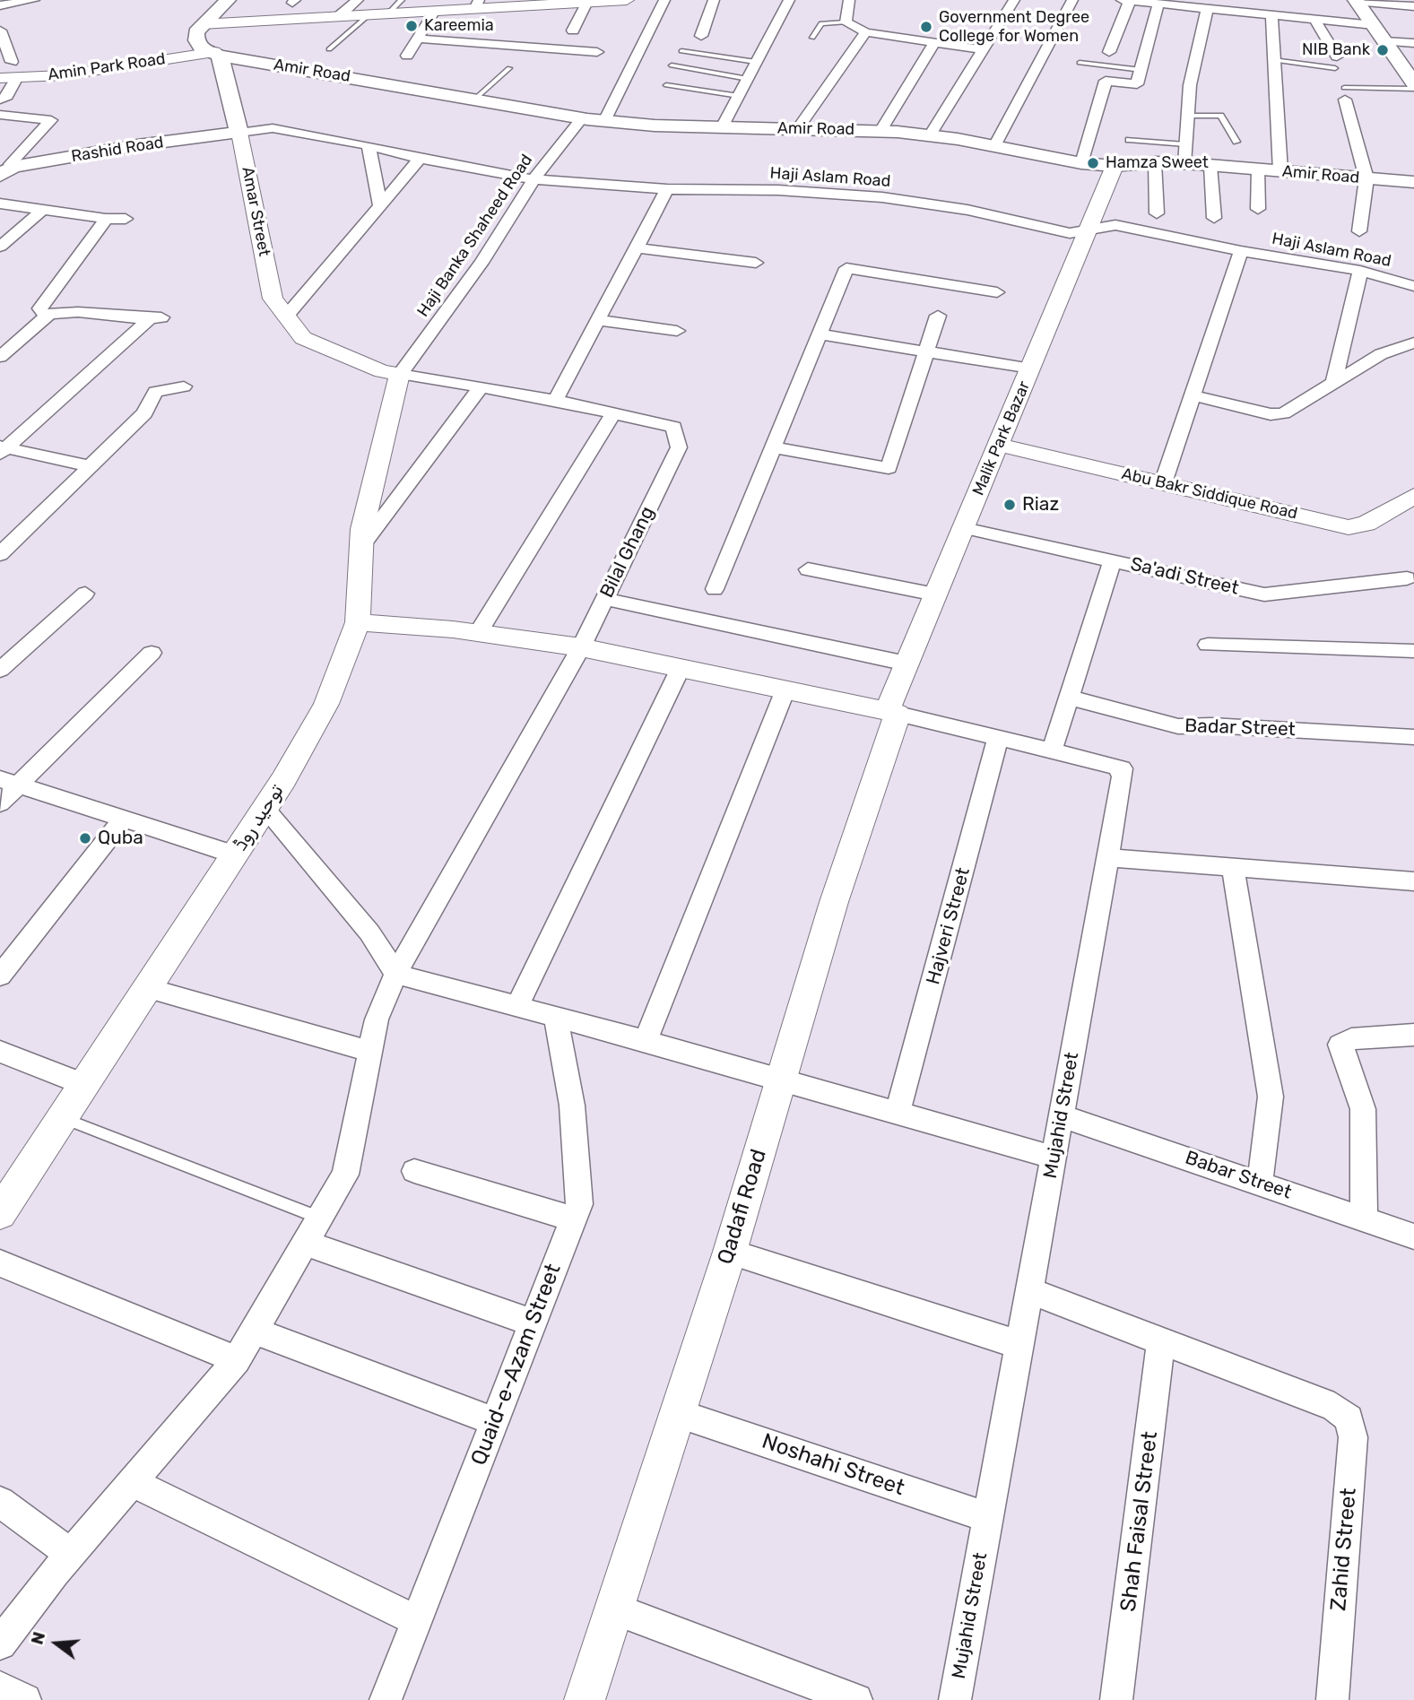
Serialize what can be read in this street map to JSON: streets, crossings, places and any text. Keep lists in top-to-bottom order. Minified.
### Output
{"streets":{"main road":["Amir Road","Rashid Road","Amar Street"],"street":["Amin Park Road","Haji Aslam Road","Haji Banka Shaheed Road","Malik Park Bazar","Abu Bakr Siddique Road","Bilal Ghang","Sa'adi Street","Badar Street","توحید روڈ","Hajveri Street","Mujahid Street","Babar Street","Qadafi Road","Quaid-e-Azam Street","Noshahi Street","Shah Faisal Street","Zahid Street"]},"crossings":[["Amin Park Road","Amir Road"],["Amin Park Road","Amar Street"],["Amir Road","Amar Street"],["Amir Road","Haji Banka Shaheed Road"],["Amir Road","Malik Park Bazar"],["Rashid Road","Haji Aslam Road"],["Rashid Road","Amar Street"],["Haji Aslam Road","Amar Street"],["Haji Aslam Road","Haji Banka Shaheed Road"],["Haji Aslam Road","Malik Park Bazar"],["Amar Street","Haji Banka Shaheed Road"],["Amar Street","Bilal Ghang"],["Amar Street","توحید روڈ"],["Haji Banka Shaheed Road","Bilal Ghang"],["Haji Banka Shaheed Road","توحید روڈ"],["Malik Park Bazar","Abu Bakr Siddique Road"],["Malik Park Bazar","Sa'adi Street"],["Malik Park Bazar","Mujahid Street"],["Malik Park Bazar","Qadafi Road"],["Bilal Ghang","توحید روڈ"],["Hajveri Street","Mujahid Street"],["Mujahid Street","Babar Street"],["Mujahid Street","Qadafi Road"],["Mujahid Street","Noshahi Street"],["Qadafi Road","Noshahi Street"],["Shah Faisal Street","Zahid Street"]],"places":["Kareemia","Government Degree College for Women","NIB Bank","Hamza Sweet","Riaz","Quba"],"north":"left"}
